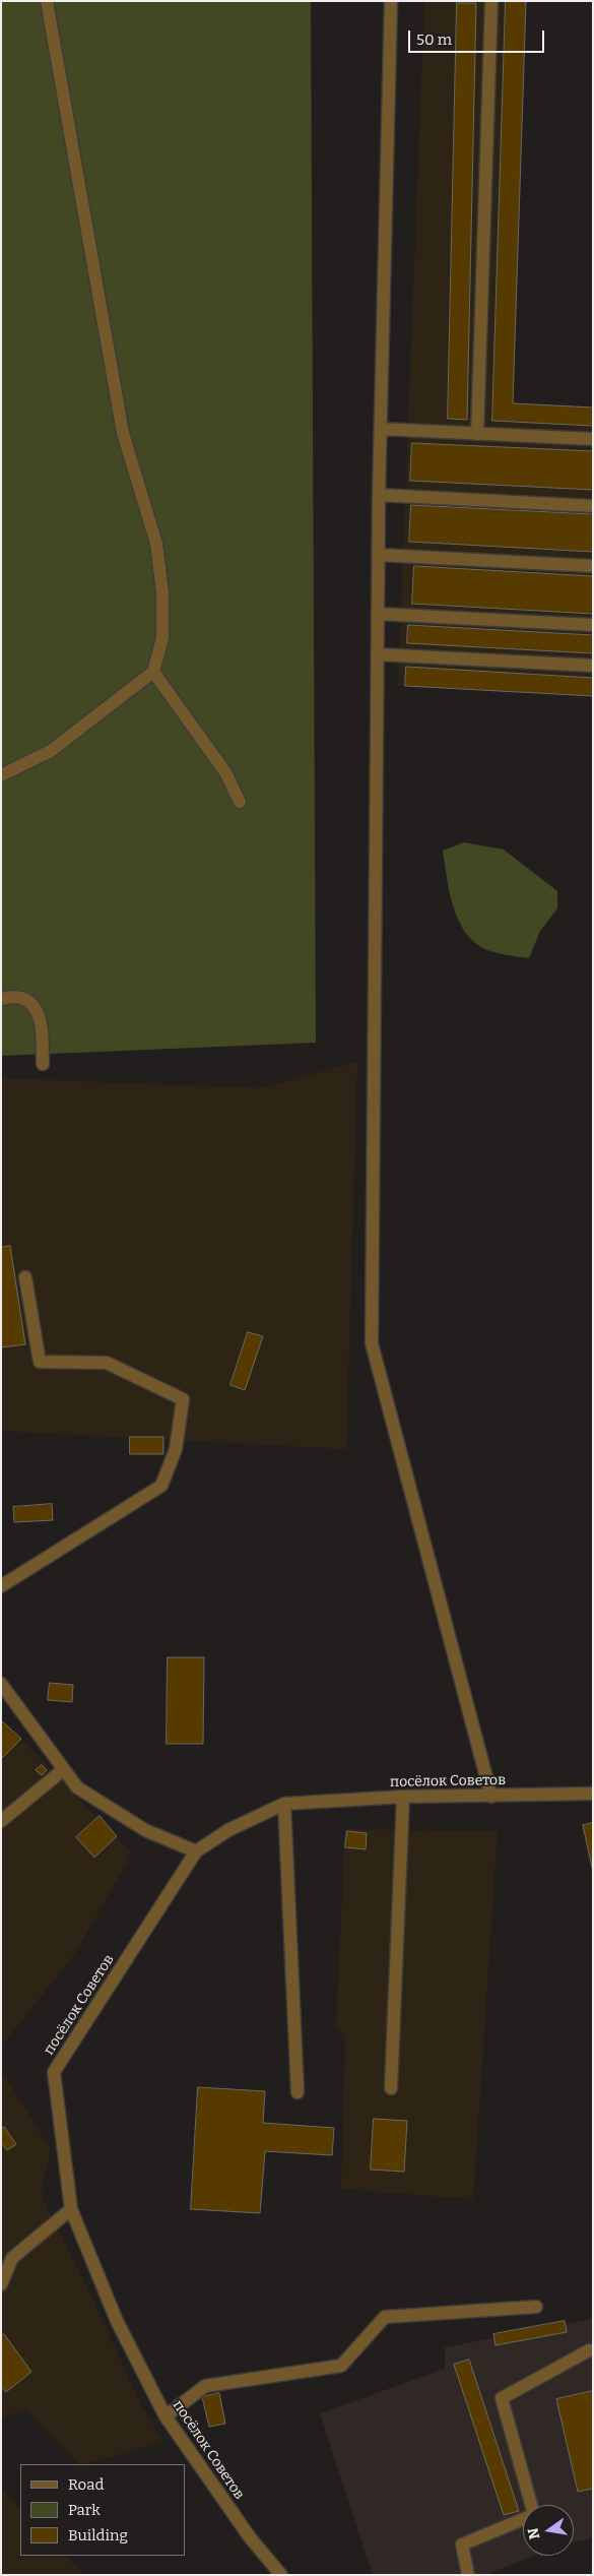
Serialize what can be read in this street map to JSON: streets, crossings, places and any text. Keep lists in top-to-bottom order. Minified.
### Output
{"streets":{"street":["посёлок Советов"]},"legend":["Road","Park","Building"],"scale_bar":"50 m","north":"left"}
